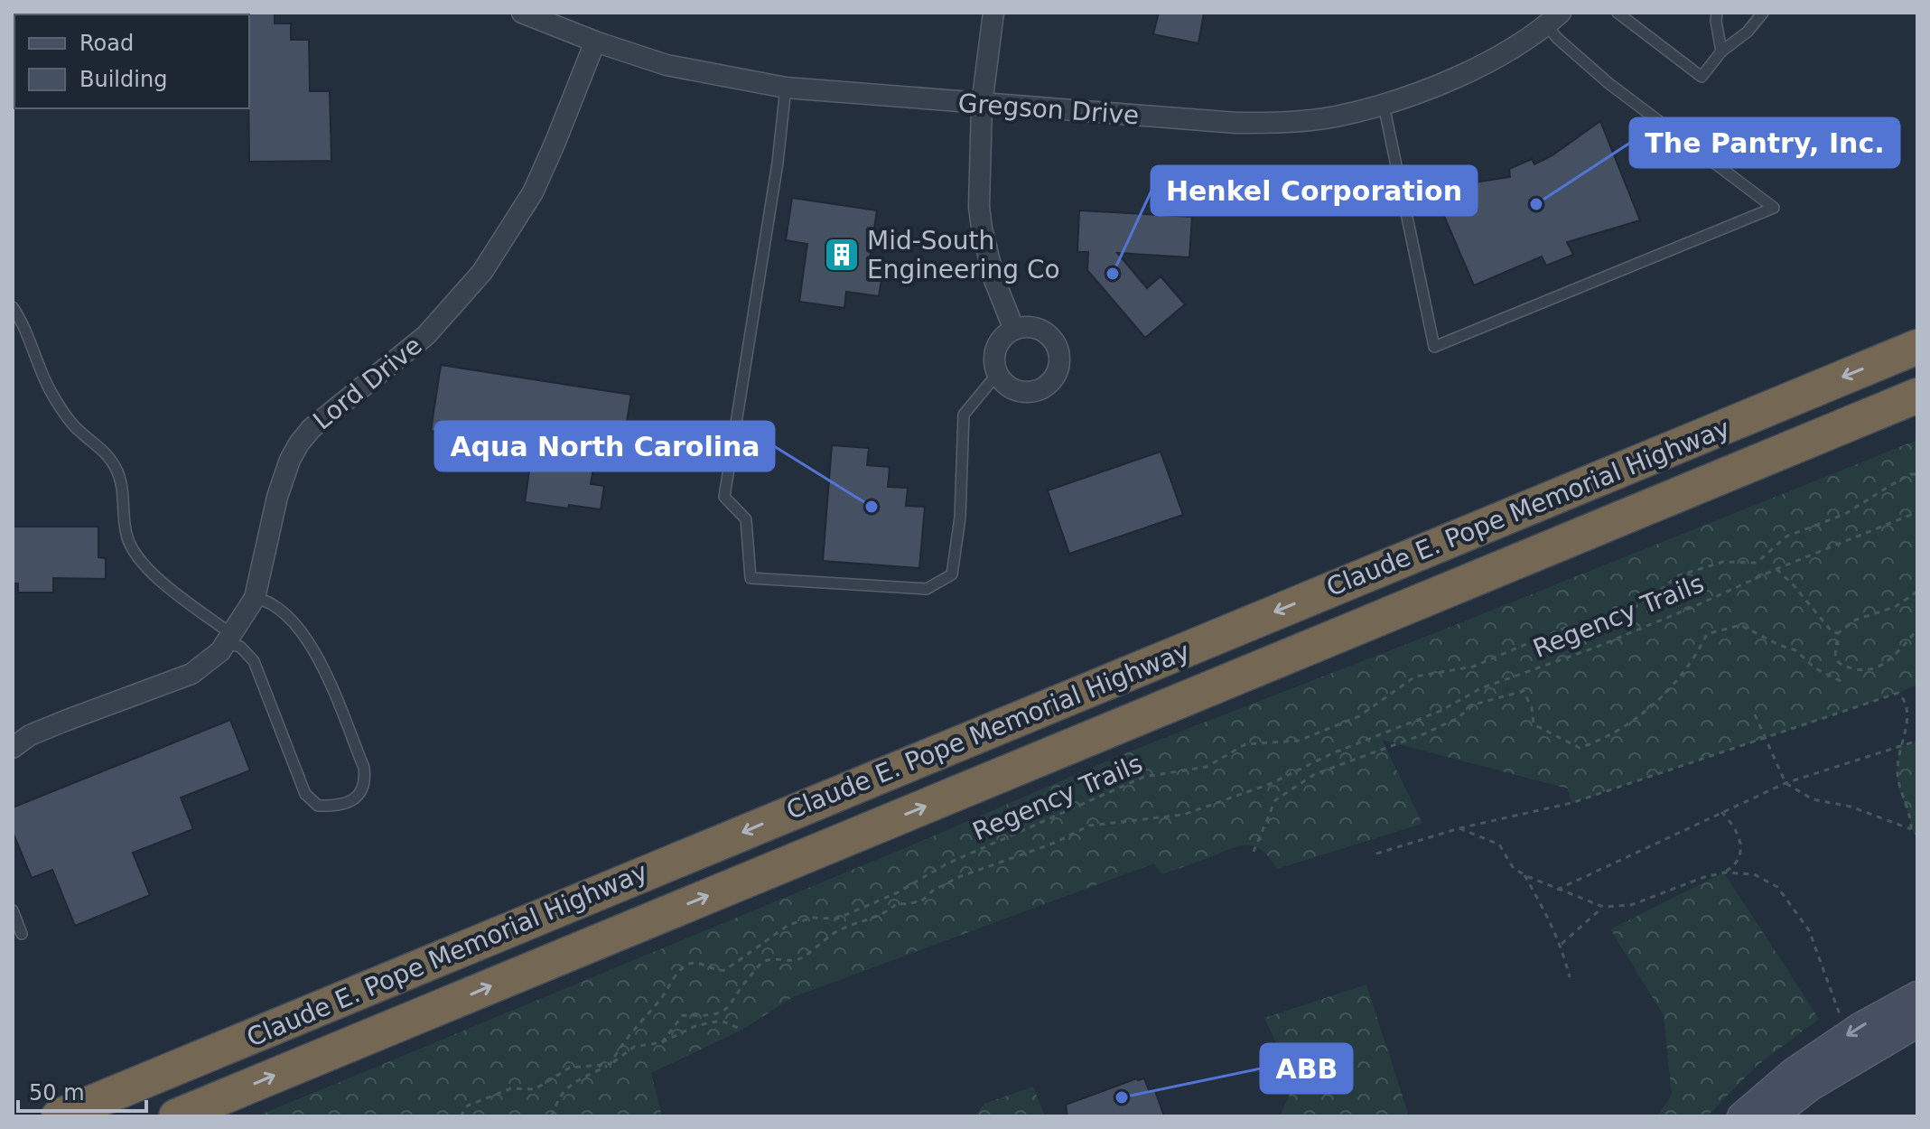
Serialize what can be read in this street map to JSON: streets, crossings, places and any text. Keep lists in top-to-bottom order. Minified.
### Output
{"streets":{"highway":["Claude E. Pope Memorial Highway"],"street":["Gregson Drive","Lord Drive"],"path":["Regency Trails"]},"crossings":[["Gregson Drive","Lord Drive"]],"places":{"other":["The Pantry, Inc.","Henkel Corporation","Aqua North Carolina","ABB"],"building":["Mid-South Engineering Co"]},"legend":["Road","Building"],"scale_bar":"50 m"}
